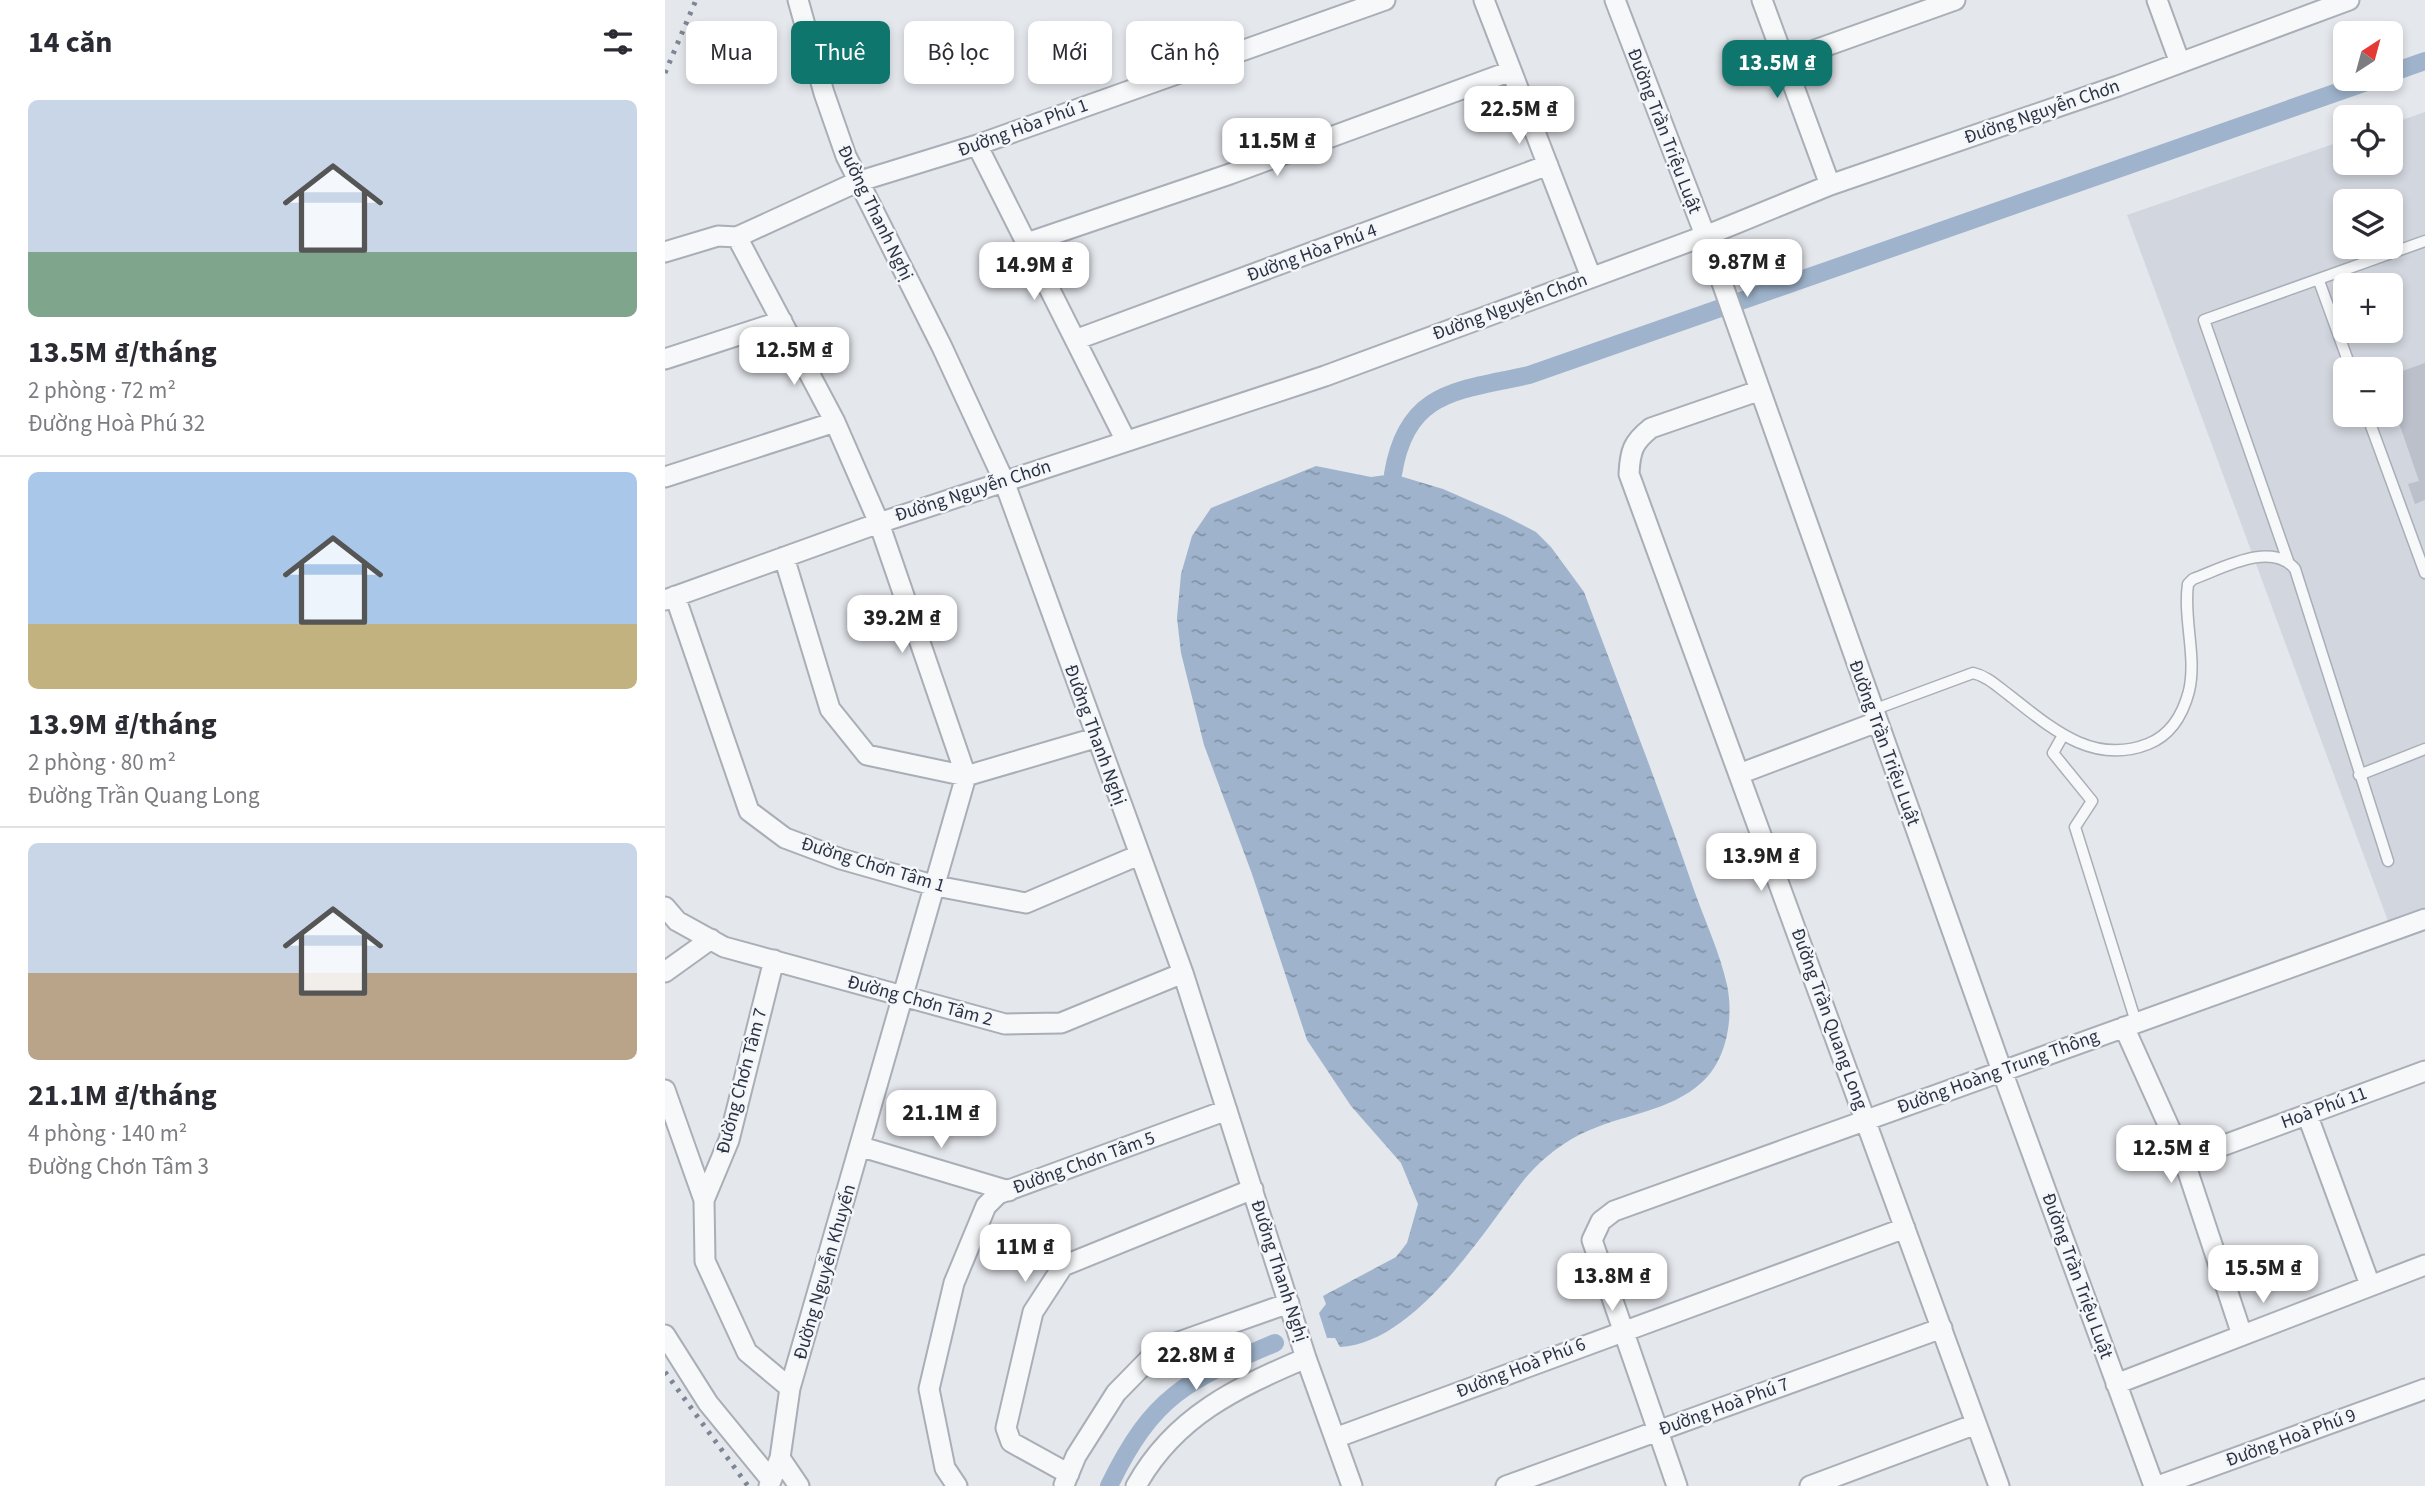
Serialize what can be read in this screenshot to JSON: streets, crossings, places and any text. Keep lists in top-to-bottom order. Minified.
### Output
{"streets":{"street":["Đường Nguyễn Chơn","Đường Hòa Phú 1","Đường Trần Triệu Luật","Đường Thanh Nghị","Đường Hòa Phú 4","Đường Chơn Tâm 1","Đường Chơn Tâm 2","Đường Trần Quang Long","Đường Hoàng Trung Thông","Đường Chơn Tâm 7","Hoà Phú 11","Đường Chơn Tâm 5","Đường Nguyễn Khuyến","Đường Hoà Phú 6","Đường Hoà Phú 7","Đường Hoà Phú 9"]},"crossings":[["Đường Nguyễn Chơn","Đường Trần Triệu Luật"],["Đường Nguyễn Chơn","Đường Thanh Nghị"],["Đường Nguyễn Chơn","Đường Chơn Tâm 1"],["Đường Hòa Phú 1","Đường Thanh Nghị"],["Đường Trần Triệu Luật","Đường Trần Quang Long"],["Đường Trần Triệu Luật","Đường Hoàng Trung Thông"],["Đường Trần Triệu Luật","Đường Hoà Phú 9"],["Đường Thanh Nghị","Đường Chơn Tâm 1"],["Đường Thanh Nghị","Đường Chơn Tâm 2"],["Đường Thanh Nghị","Đường Chơn Tâm 5"],["Đường Thanh Nghị","Đường Hoà Phú 6"],["Đường Chơn Tâm 1","Đường Nguyễn Khuyến"],["Đường Chơn Tâm 2","Đường Chơn Tâm 7"],["Đường Chơn Tâm 2","Đường Nguyễn Khuyến"],["Đường Trần Quang Long","Đường Hoàng Trung Thông"],["Đường Trần Quang Long","Đường Hoà Phú 6"],["Đường Trần Quang Long","Đường Hoà Phú 7"],["Đường Hoàng Trung Thông","Đường Hoà Phú 6"],["Đường Hoàng Trung Thông","Đường Hoà Phú 7"]],"north":"top right","page":{"heading":"14 căn","map_buttons":["+","−"],"chip":["Mua","Thuê","Bộ lọc","Mới","Căn hộ"],"price":["13.5M ₫","22.5M ₫","11.5M ₫","9.87M ₫","14.9M ₫","12.5M ₫","39.2M ₫","13.9M ₫","21.1M ₫","12.5M ₫","11M ₫","15.5M ₫","13.8M ₫","22.8M ₫"],"list":[{"name":"13.5M ₫/tháng","note":"2 phòng · 72 m² · Đường Hoà Phú 32"},{"name":"13.9M ₫/tháng","note":"2 phòng · 80 m² · Đường Trần Quang Long"},{"name":"21.1M ₫/tháng","note":"4 phòng · 140 m² · Đường Chơn Tâm 3"}]}}
